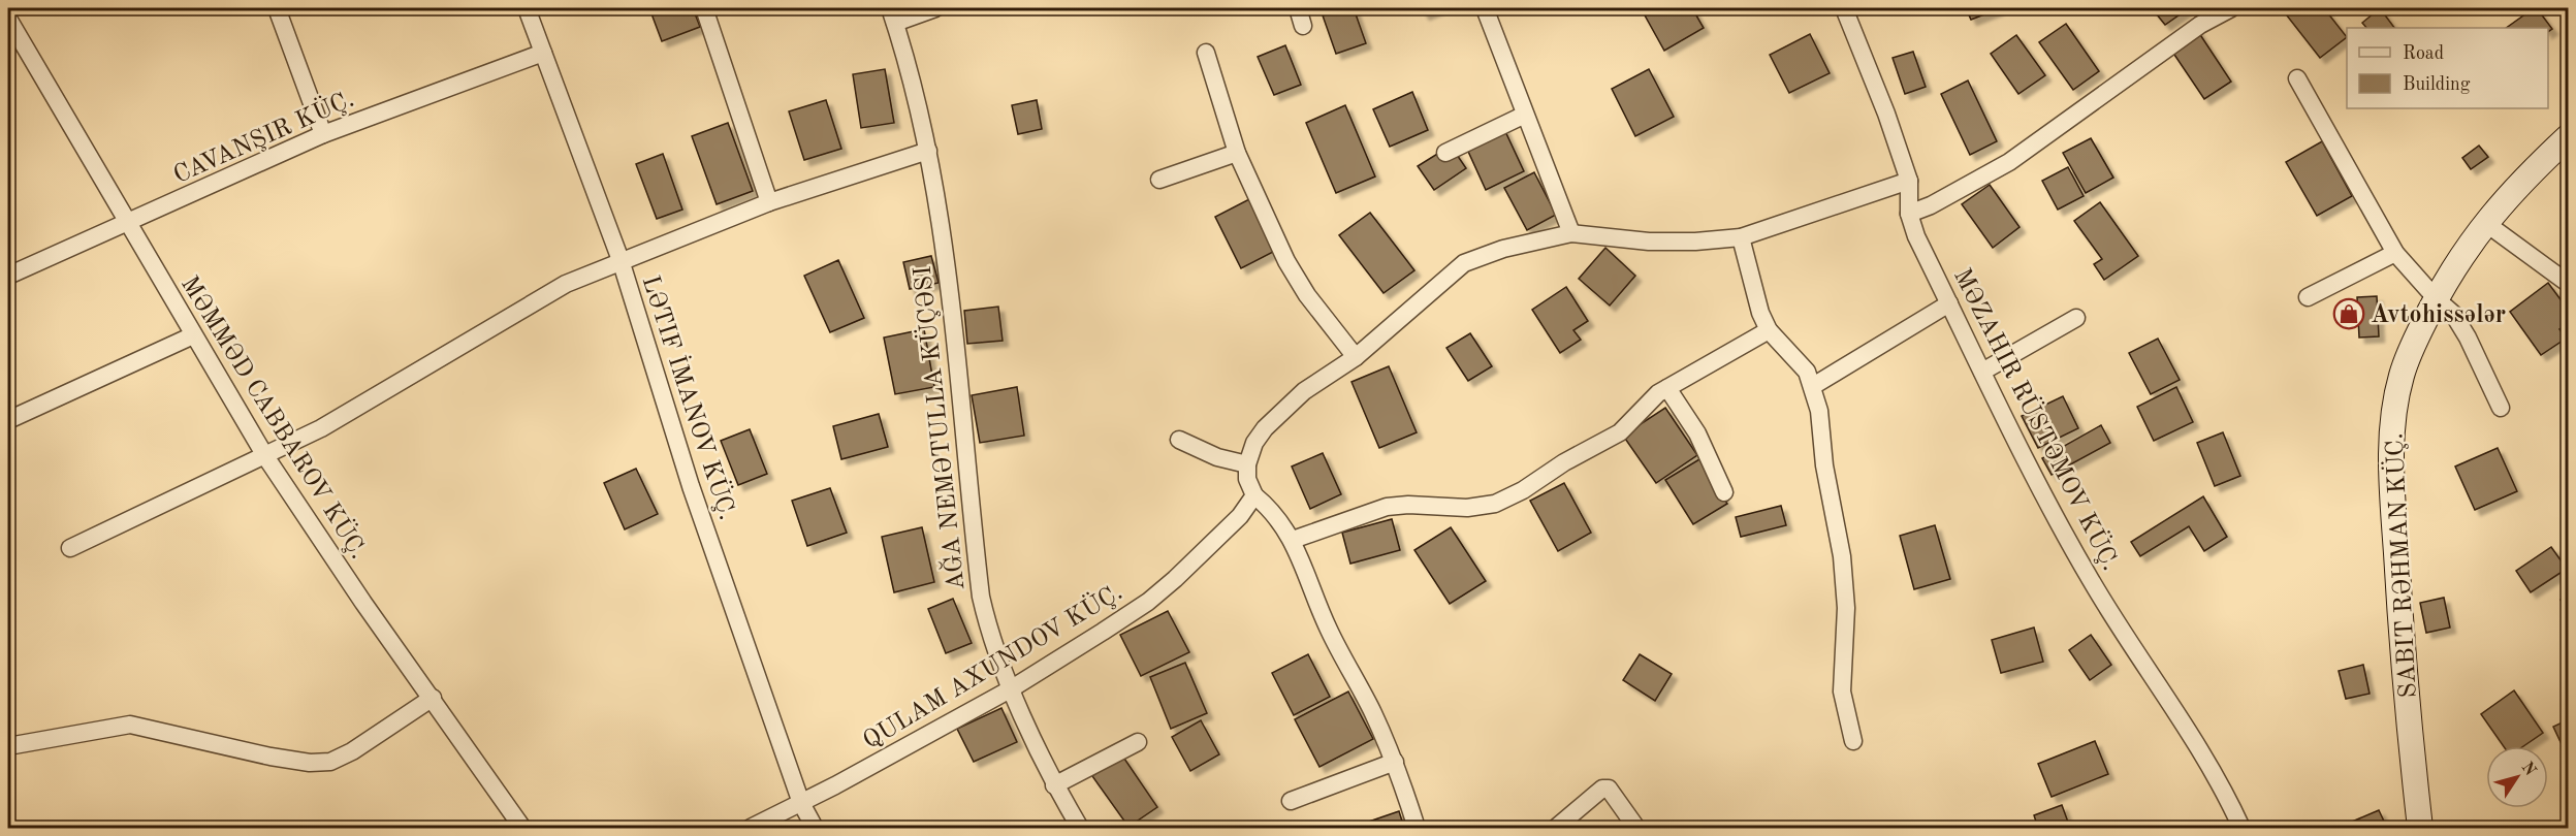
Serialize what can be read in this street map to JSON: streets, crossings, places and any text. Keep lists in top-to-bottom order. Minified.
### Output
{"streets":{"main road":["SABIT RƏHMAN KÜÇ."],"street":["CAVANŞIR KÜÇ.","LƏTIF İMANOV KÜÇ.","MƏMMƏD CABBAROV KÜÇ.","MƏZAHIR RÜSTƏMOV KÜÇ.","AĞA NEMƏTULLA KÜÇƏSI","QULAM AXUNDOV KÜÇ."]},"crossings":[["CAVANŞIR KÜÇ.","LƏTIF İMANOV KÜÇ."],["CAVANŞIR KÜÇ.","MƏMMƏD CABBAROV KÜÇ."],["LƏTIF İMANOV KÜÇ.","QULAM AXUNDOV KÜÇ."],["AĞA NEMƏTULLA KÜÇƏSI","QULAM AXUNDOV KÜÇ."]],"places":{"shop":["Avtohissələr"]},"legend":["Road","Building"],"north":"top right"}
